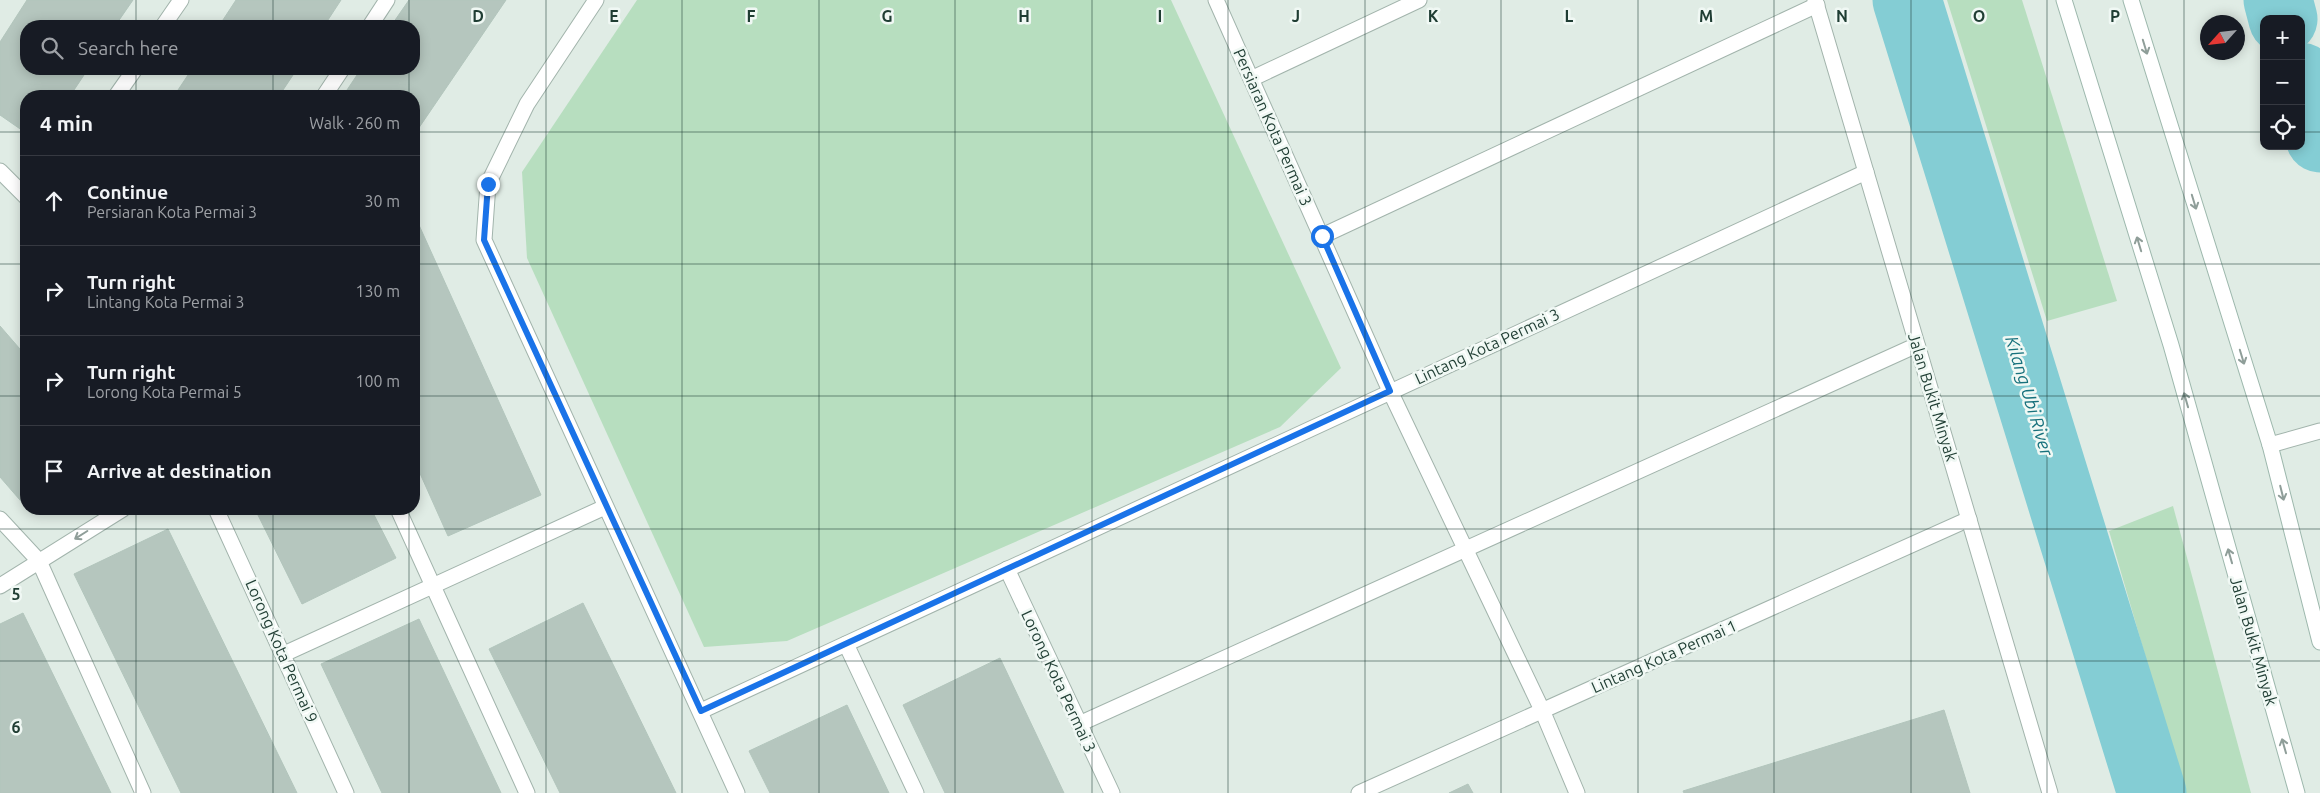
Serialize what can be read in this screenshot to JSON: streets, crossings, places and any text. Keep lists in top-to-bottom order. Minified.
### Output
{"streets":{"street":["Persiaran Kota Permai 3","Lintang Kota Permai 3","Jalan Bukit Minyak","Lorong Kota Permai 9","Lintang Kota Permai 1","Lorong Kota Permai 3"]},"crossings":[["Persiaran Kota Permai 3","Lintang Kota Permai 3"],["Persiaran Kota Permai 3","Lintang Kota Permai 1"],["Lintang Kota Permai 3","Jalan Bukit Minyak"],["Lintang Kota Permai 3","Lorong Kota Permai 3"],["Jalan Bukit Minyak","Lintang Kota Permai 1"]],"water":["Kilang Ubi River"],"north":"bottom left","page":{"map_buttons":["+","−"],"search":"Search here","heading":["4 min","Walk · 260 m"],"list":[["Continue","Persiaran Kota Permai 3","30 m"],["Turn right","Lintang Kota Permai 3","130 m"],["Turn right","Lorong Kota Permai 5","100 m"],"Arrive at destination"]},"grid":{"columns":["D","E","F","G","H","I","J","K","L","M","N","O","P"],"rows":["5","6"]}}
